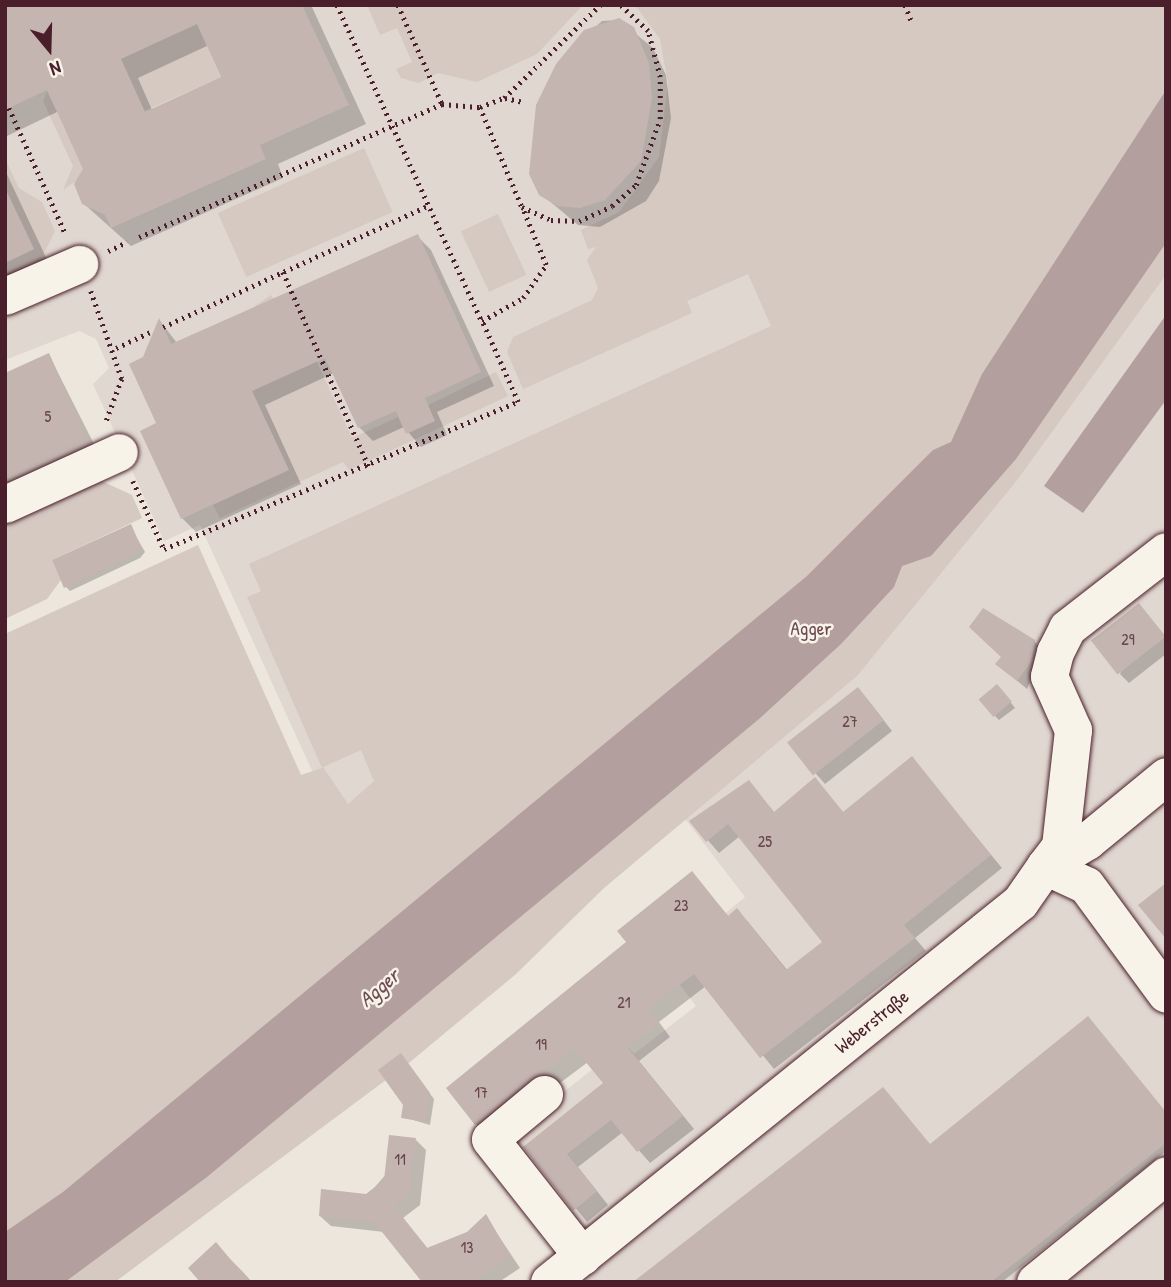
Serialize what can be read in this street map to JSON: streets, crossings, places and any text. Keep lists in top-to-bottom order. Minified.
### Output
{"streets":{"street":["Weberstraße"]},"water":["Agger"],"parks":["Agger"],"house_numbers":["5","29","27","25","23","21","19","17","11","13"],"north":"bottom"}
